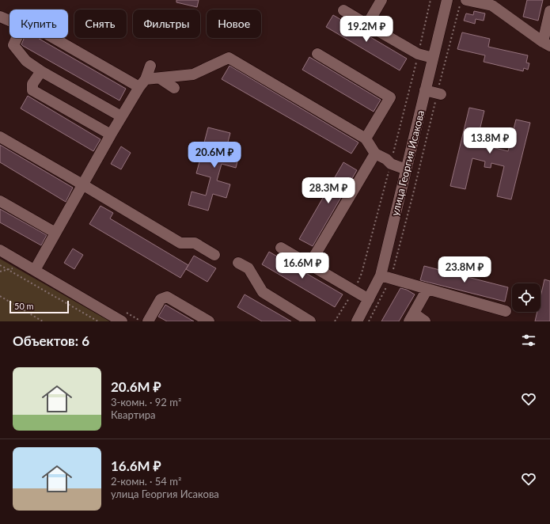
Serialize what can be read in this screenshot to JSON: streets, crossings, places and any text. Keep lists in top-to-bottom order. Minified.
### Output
{"streets":{"street":["улица Георгия Исакова"]},"scale_bar":"50 m","page":{"chip":["Купить","Снять","Фильтры","Новое"],"price":["19.2M ₽","13.8M ₽","20.6M ₽","28.3M ₽","16.6M ₽","23.8M ₽"],"scale":"50 m","heading":"Объектов: 6","list":[{"name":"20.6M ₽","note":"3-комн. · 92 m² · Квартира"},{"name":"16.6M ₽","note":"2-комн. · 54 m² · улица Георгия Исакова"}]}}
